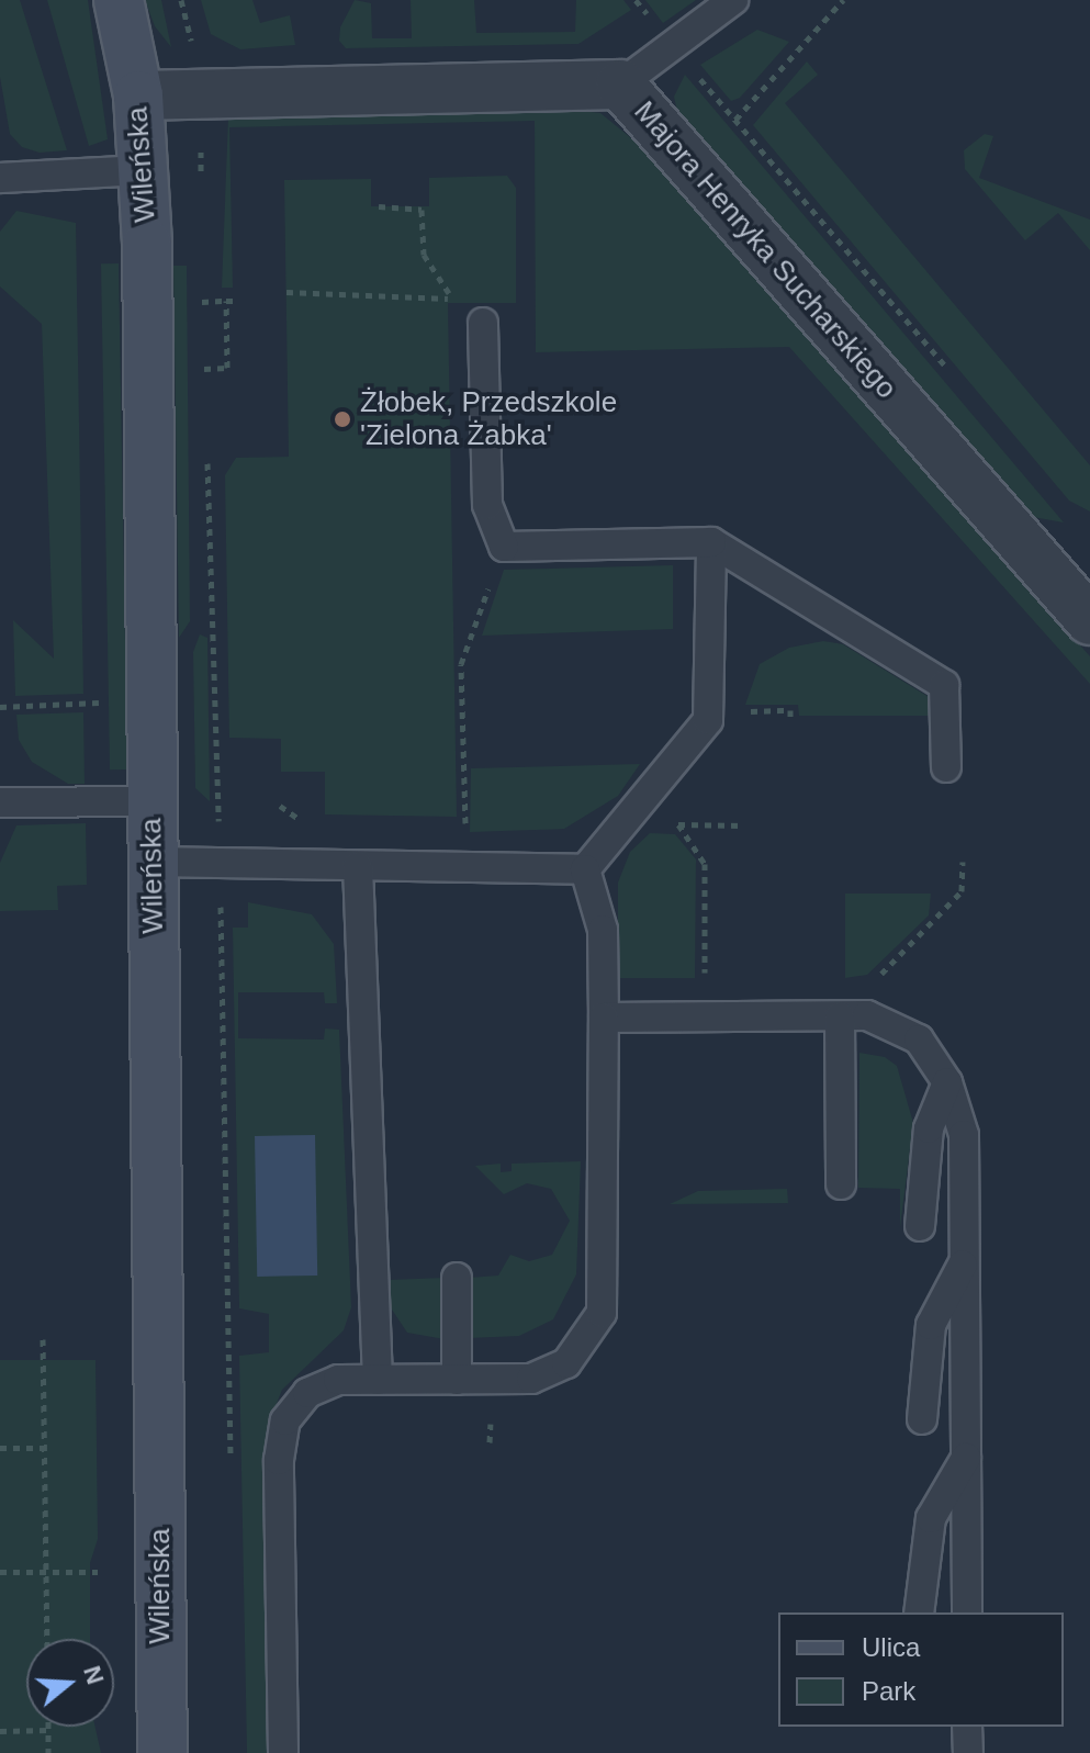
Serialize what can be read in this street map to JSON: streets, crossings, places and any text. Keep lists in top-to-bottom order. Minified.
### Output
{"streets":{"street":["Wileńska","Majora Henryka Sucharskiego"]},"crossings":[["Wileńska","Majora Henryka Sucharskiego"]],"places":["Żłobek, Przedszkole 'Zielona Żabka'"],"legend":["Ulica","Park"],"north":"right"}
